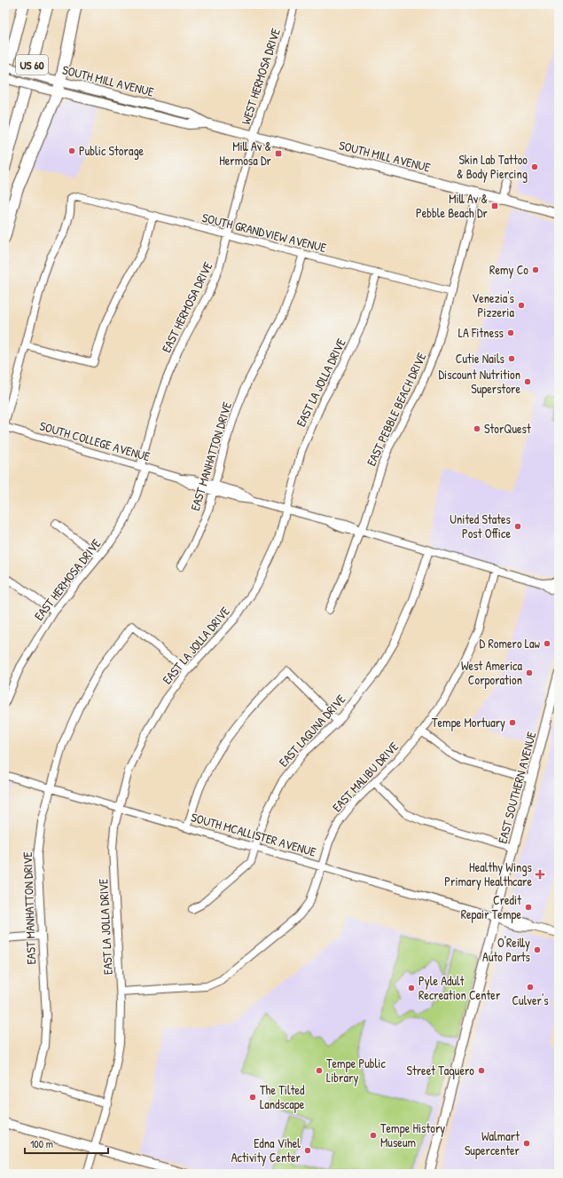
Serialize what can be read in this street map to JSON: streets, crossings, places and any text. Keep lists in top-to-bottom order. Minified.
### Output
{"streets":{"highway":["US 60"],"main road":["SOUTH MILL AVENUE","EAST SOUTHERN AVENUE"],"street":["WEST HERMOSA DRIVE","SOUTH GRANDVIEW AVENUE","EAST HERMOSA DRIVE","EAST LA JOLLA DRIVE","EAST PEBBLE BEACH DRIVE","SOUTH COLLEGE AVENUE","EAST MANHATTON DRIVE","EAST LAGUNA DRIVE","EAST MALIBU DRIVE","SOUTH MCALLISTER AVENUE"]},"crossings":[["US 60","SOUTH MILL AVENUE"],["WEST HERMOSA DRIVE","SOUTH MILL AVENUE"],["WEST HERMOSA DRIVE","EAST HERMOSA DRIVE"],["SOUTH MILL AVENUE","EAST HERMOSA DRIVE"],["SOUTH MILL AVENUE","EAST PEBBLE BEACH DRIVE"],["SOUTH GRANDVIEW AVENUE","EAST HERMOSA DRIVE"],["SOUTH GRANDVIEW AVENUE","EAST LA JOLLA DRIVE"],["SOUTH GRANDVIEW AVENUE","EAST PEBBLE BEACH DRIVE"],["SOUTH GRANDVIEW AVENUE","EAST MANHATTON DRIVE"],["EAST HERMOSA DRIVE","SOUTH COLLEGE AVENUE"],["EAST LA JOLLA DRIVE","SOUTH COLLEGE AVENUE"],["EAST LA JOLLA DRIVE","EAST MANHATTON DRIVE"],["EAST LA JOLLA DRIVE","EAST MALIBU DRIVE"],["EAST LA JOLLA DRIVE","SOUTH MCALLISTER AVENUE"],["EAST PEBBLE BEACH DRIVE","SOUTH COLLEGE AVENUE"],["SOUTH COLLEGE AVENUE","EAST MANHATTON DRIVE"],["SOUTH COLLEGE AVENUE","EAST LAGUNA DRIVE"],["SOUTH COLLEGE AVENUE","EAST MALIBU DRIVE"],["EAST MANHATTON DRIVE","SOUTH MCALLISTER AVENUE"],["EAST LAGUNA DRIVE","SOUTH MCALLISTER AVENUE"],["EAST MALIBU DRIVE","SOUTH MCALLISTER AVENUE"],["EAST SOUTHERN AVENUE","SOUTH MCALLISTER AVENUE"]],"places":{"other":["Public Storage","Skin Lab Tattoo & Body Piercing","Remy Co","Venezia's Pizzeria","LA Fitness","Cutie Nails","Discount Nutrition Superstore","StorQuest","United States Post Office","D Romero Law","West America Corporation","Tempe Mortuary","Credit Repair Tempe","O'Reilly Auto Parts","Culver's","Pyle Adult Recreation Center","Tempe Public Library","Street Taquero","The Tilted Landscape","Tempe History Museum","Walmart Supercenter","Edna Vihel Activity Center"],"transit":["Mill Av & Hermosa Dr","Mill Av & Pebble Beach Dr"],"health":["Healthy Wings Primary Healthcare"]},"scale_bar":"100 m"}
